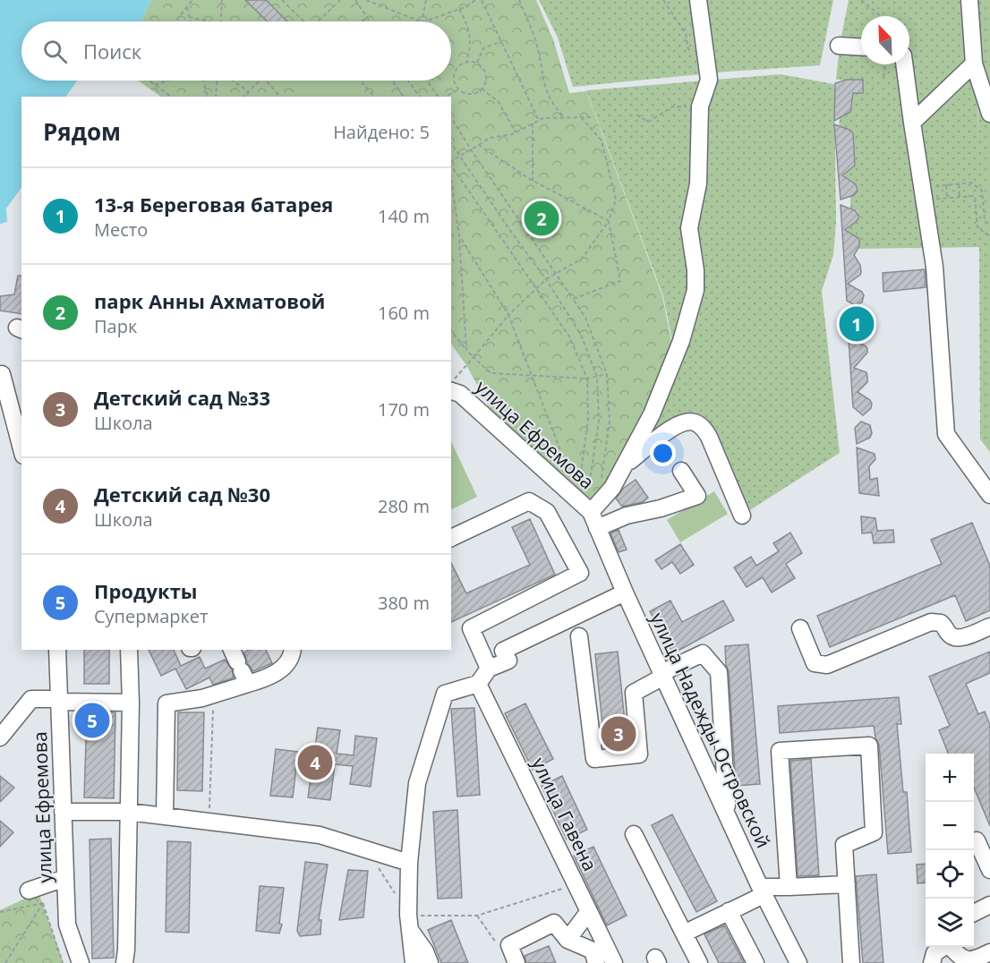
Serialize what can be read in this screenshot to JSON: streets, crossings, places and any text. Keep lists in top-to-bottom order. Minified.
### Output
{"streets":{"street":["улица Ефремова","улица Надежды Островской","улица Гавена"]},"crossings":[["улица Ефремова","улица Надежды Островской"]],"north":"top left","page":{"search":"Поиск","heading":["Рядом","Найдено: 5"],"list":[{"mark":"1","name":"13-я Береговая батарея","note":"Место","value":"140 m"},{"mark":"2","name":"парк Анны Ахматовой","note":"Парк","value":"160 m"},{"mark":"3","name":"Детский сад №33","note":"Школа","value":"170 m"},{"mark":"4","name":"Детский сад №30","note":"Школа","value":"280 m"},{"mark":"5","name":"Продукты","note":"Супермаркет","value":"380 m"}],"pins":["2","1","5","3","4"],"map_buttons":["+","−"]}}
